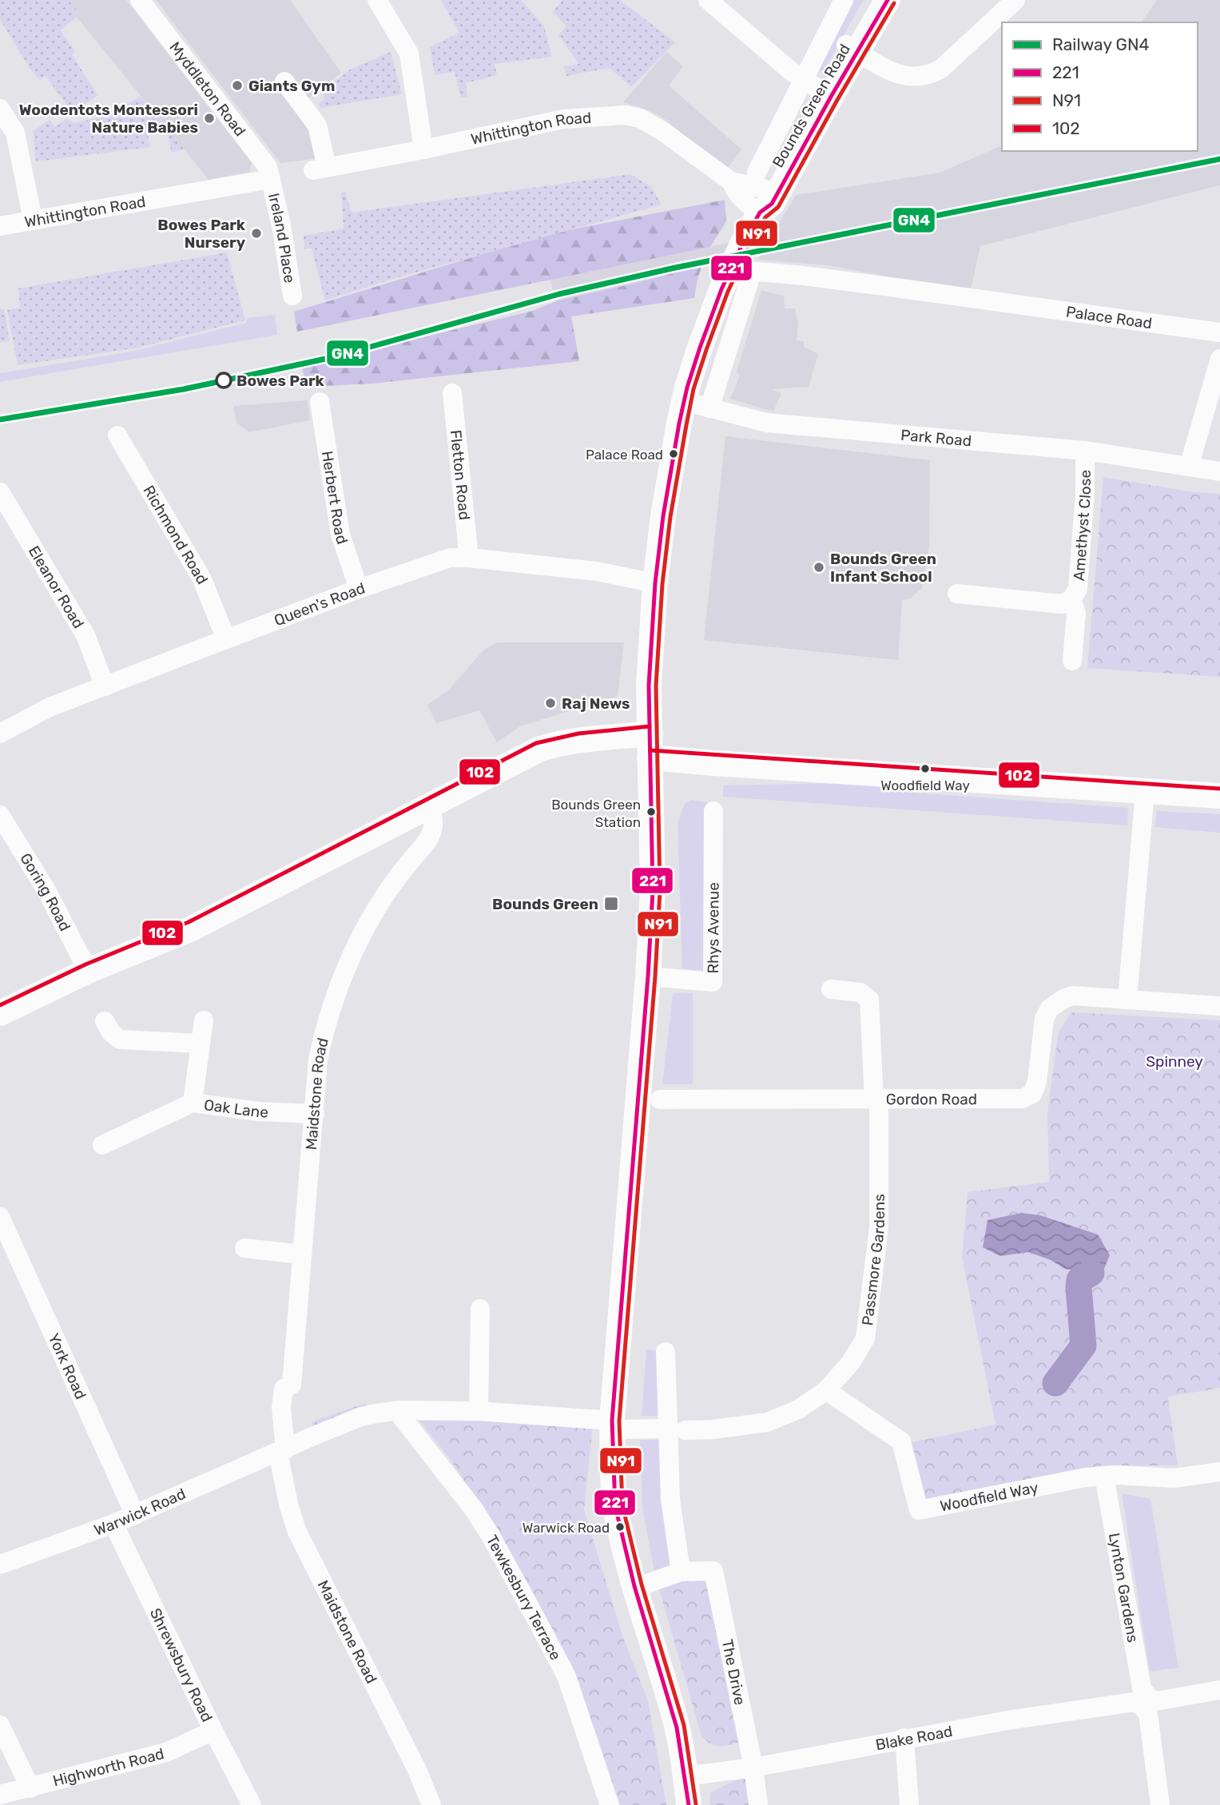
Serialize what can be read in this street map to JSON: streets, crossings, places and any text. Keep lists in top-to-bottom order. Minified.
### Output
{"streets":{"main road":["Bounds Green Road"],"street":["Myddleton Road","Whittington Road","Ireland Place","Palace Road","Park Road","Fletton Road","Herbert Road","Amethyst Close","Richmond Road","Eleanor Road","Queen's Road","Goring Road","Rhys Avenue","Maidstone Road","Gordon Road","Oak Lane","Passmore Gardens","York Road","Woodfield Way","Warwick Road","Lynton Gardens","Tewkesbury Terrace","Shrewsbury Road","The Drive","Blake Road","Highworth Road"]},"crossings":[["Myddleton Road","Whittington Road"],["Myddleton Road","Ireland Place"],["Bounds Green Road","Whittington Road"],["Bounds Green Road","Palace Road"],["Bounds Green Road","Park Road"],["Bounds Green Road","Queen's Road"],["Bounds Green Road","Rhys Avenue"],["Bounds Green Road","Passmore Gardens"],["Bounds Green Road","The Drive"],["Bounds Green Road","Blake Road"],["Whittington Road","Ireland Place"],["Park Road","Amethyst Close"],["Fletton Road","Queen's Road"],["Herbert Road","Queen's Road"],["Richmond Road","Queen's Road"],["Eleanor Road","Queen's Road"],["Maidstone Road","Oak Lane"],["Maidstone Road","Warwick Road"],["Gordon Road","Passmore Gardens"],["Passmore Gardens","Woodfield Way"],["York Road","Warwick Road"],["Woodfield Way","Lynton Gardens"],["Warwick Road","Tewkesbury Terrace"],["Warwick Road","Shrewsbury Road"],["Lynton Gardens","Blake Road"],["Shrewsbury Road","Highworth Road"],["The Drive","Blake Road"]],"parks":["Spinney"],"places":{"other":["Giants Gym","Woodentots Montessori Nature Babies","Bowes Park Nursery","Bowes Park","Palace Road","Bounds Green Infant School","Raj News","Woodfield Way","Bounds Green Station","Warwick Road"],"transit":["Bounds Green"]},"lines":["transit line 221","transit line N91","rail line GN4","transit line 102"],"legend":["Railway GN4","221","N91","102"]}
